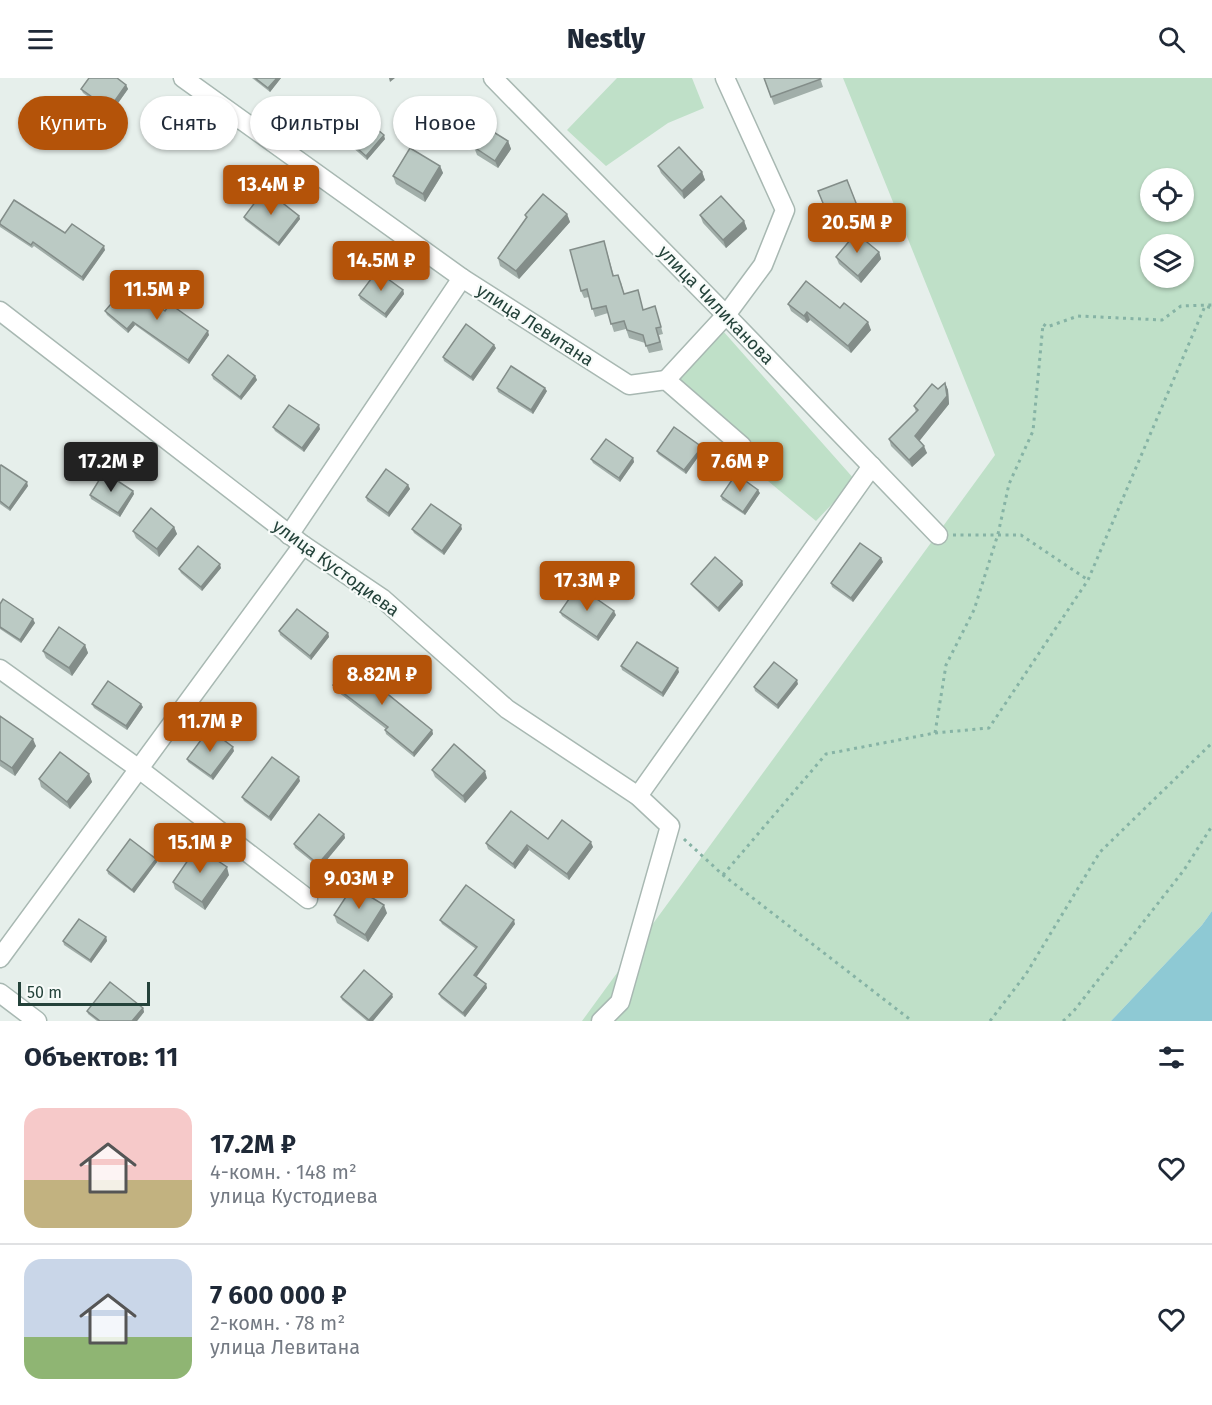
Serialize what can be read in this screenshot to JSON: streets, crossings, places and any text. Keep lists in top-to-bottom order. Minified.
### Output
{"streets":{"street":["улица Чиликанова","улица Левитана","улица Кустодиева"]},"scale_bar":"50 m","page":{"header":"Nestly","chip":["Купить","Снять","Фильтры","Новое"],"price":["13.4M ₽","20.5M ₽","14.5M ₽","11.5M ₽","17.2M ₽","7.6M ₽","17.3M ₽","8.82M ₽","11.7M ₽","15.1M ₽","9.03M ₽"],"scale":"50 m","heading":"Объектов: 11","list":[{"name":"17.2M ₽","note":"4-комн. · 148 m² · улица Кустодиева"},{"name":"7 600 000 ₽","note":"2-комн. · 78 m² · улица Левитана"}]}}
